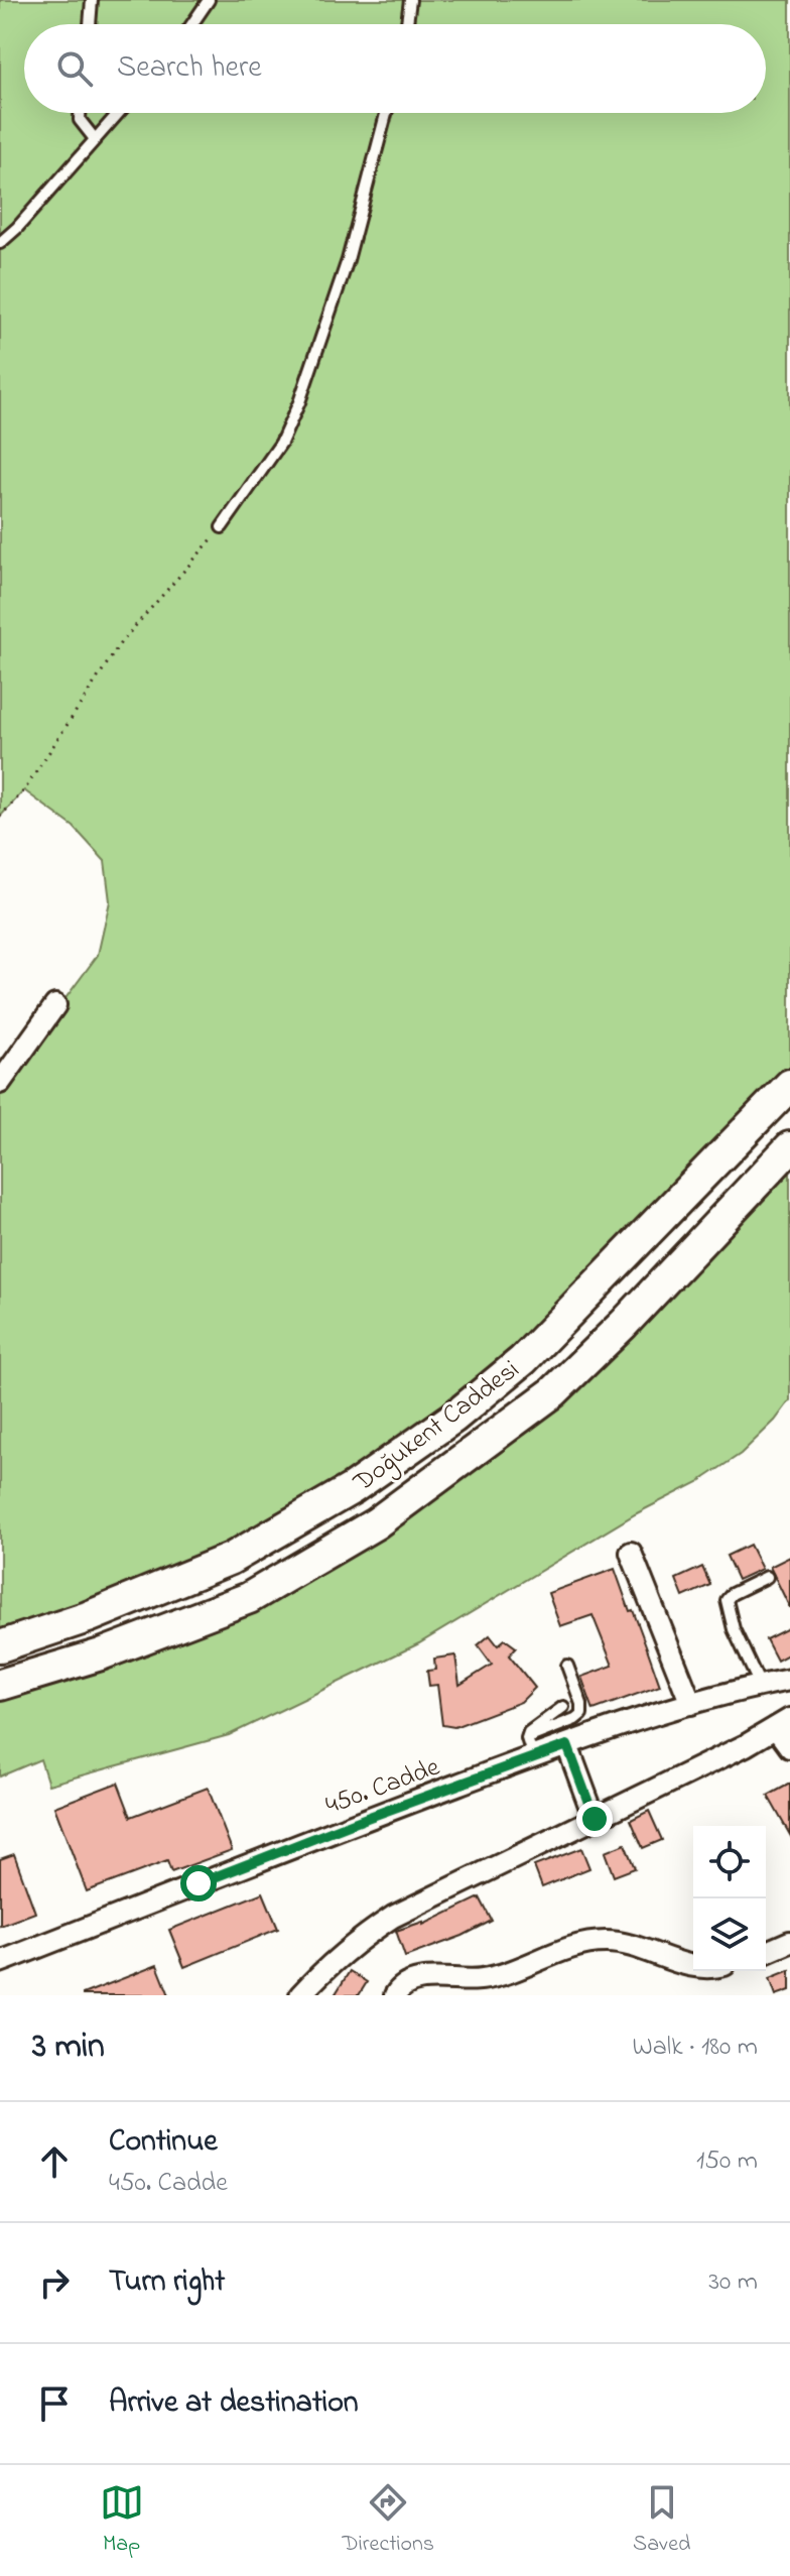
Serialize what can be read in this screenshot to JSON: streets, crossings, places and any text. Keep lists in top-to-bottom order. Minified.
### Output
{"streets":{"main road":["Doğukent Caddesi"],"street":["450. Cadde"]},"page":{"search":"Search here","heading":["3 min","Walk · 180 m"],"list":[["Continue","450. Cadde","150 m"],["Turn right","30 m"],"Arrive at destination"],"nav":["Map","Directions","Saved"]}}
